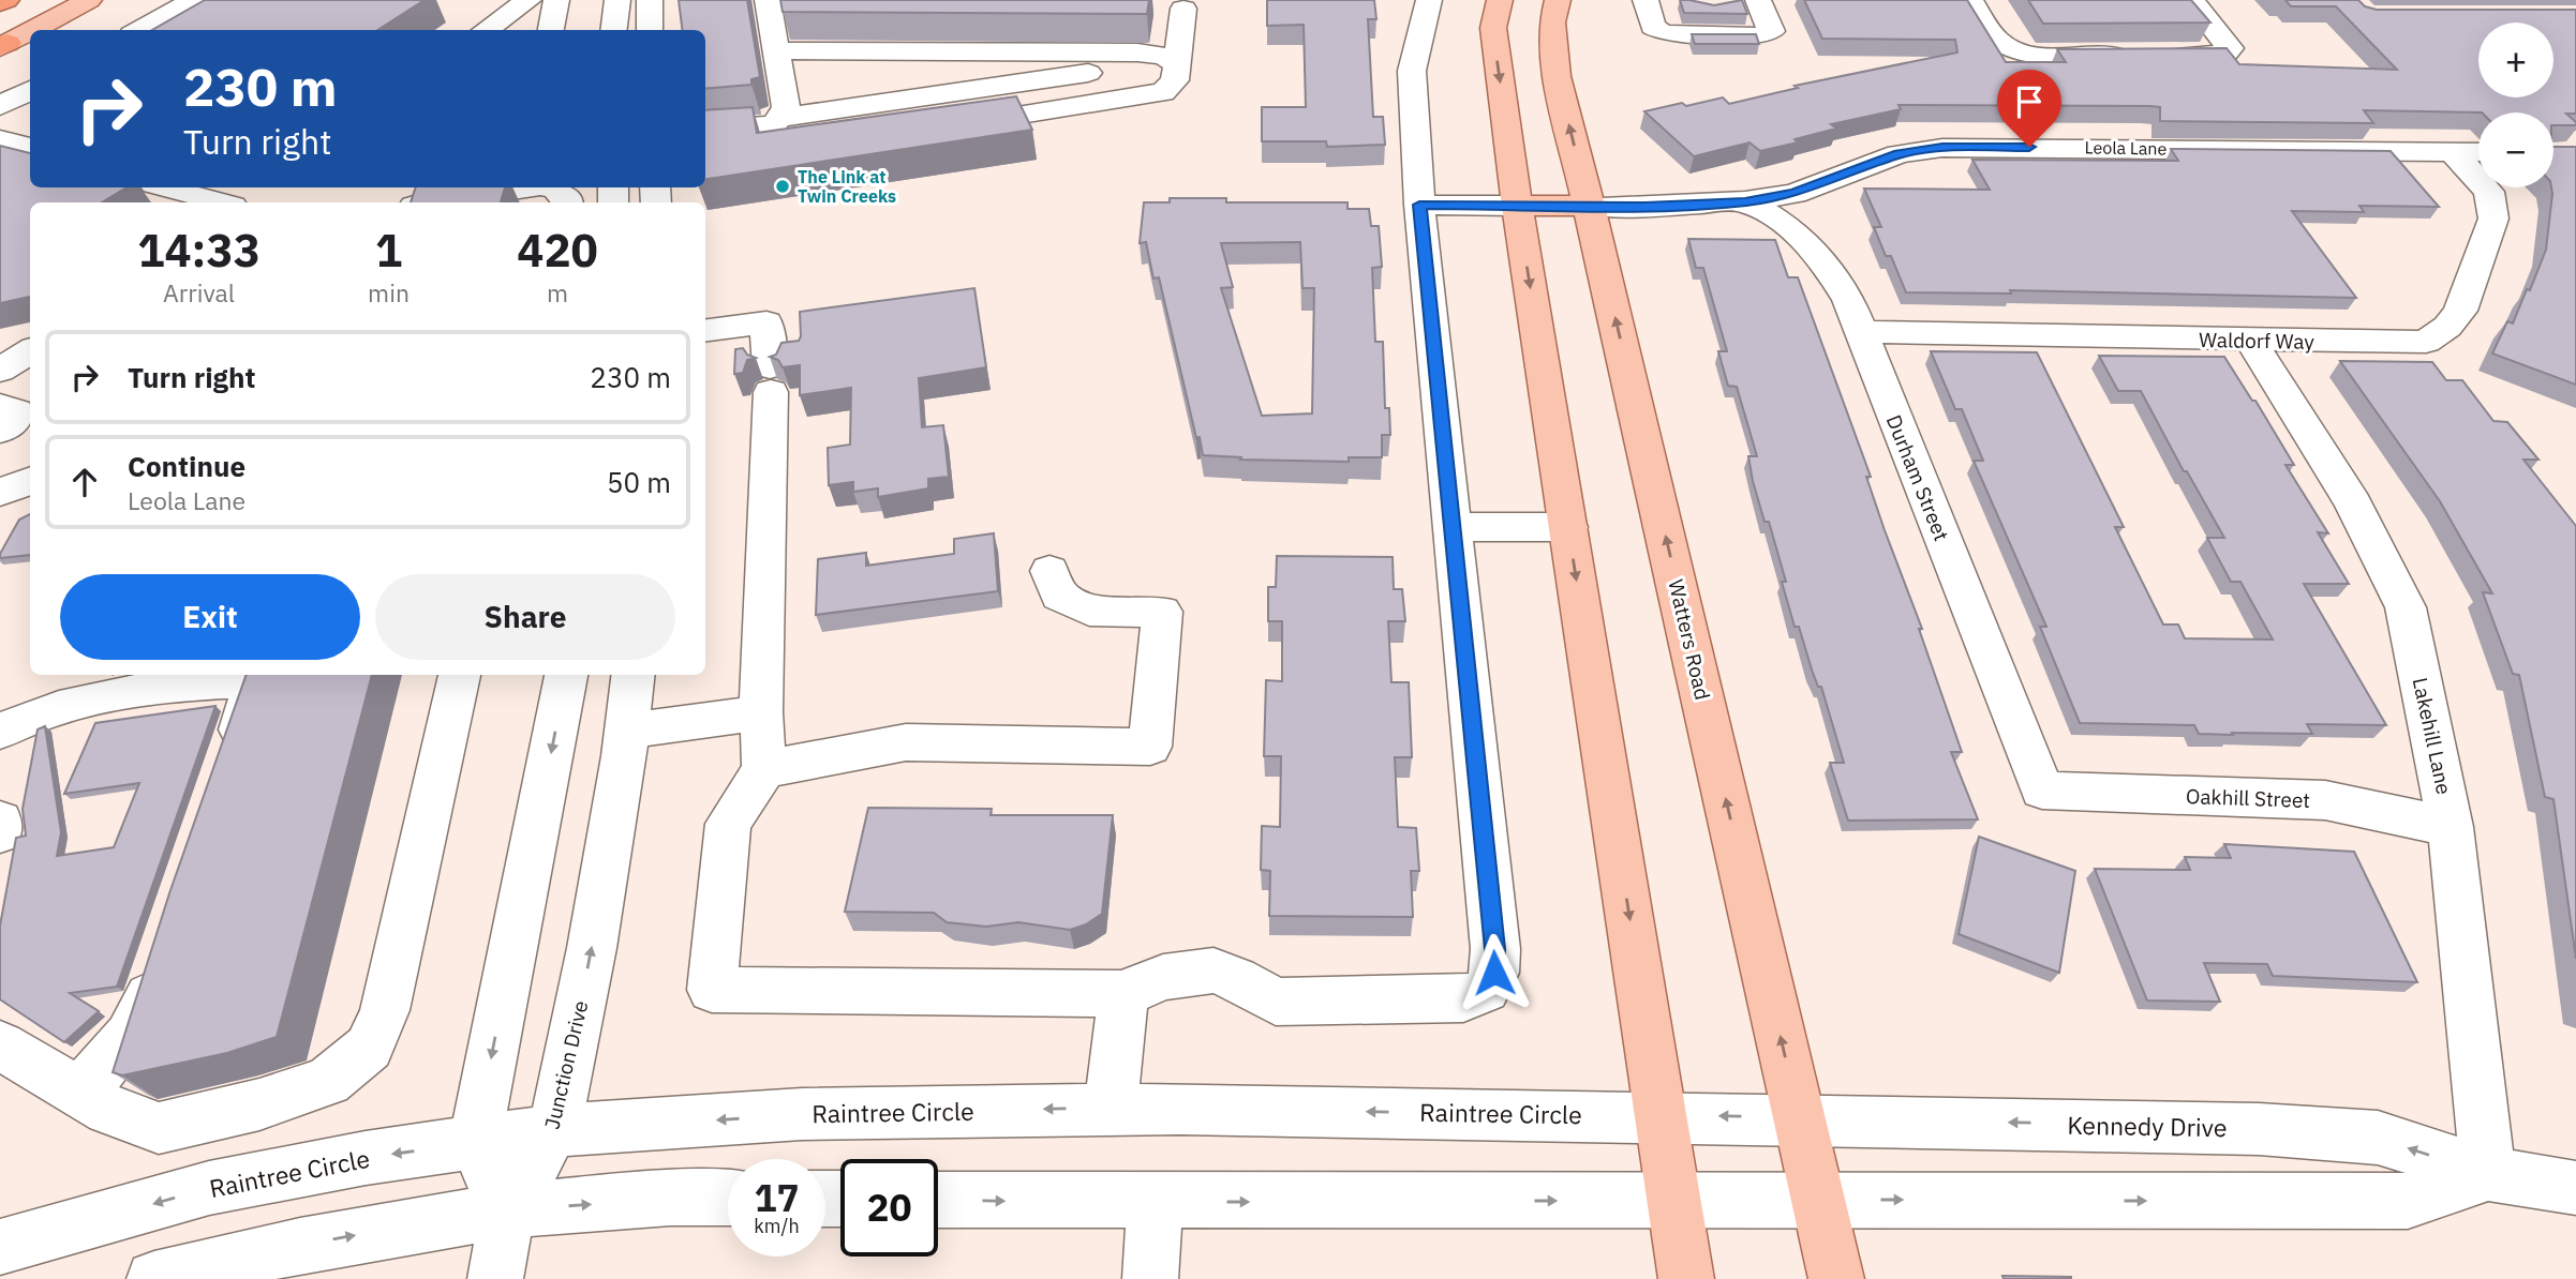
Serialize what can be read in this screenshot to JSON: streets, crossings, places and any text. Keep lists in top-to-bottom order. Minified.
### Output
{"streets":{"main road":["Watters Road"],"street":["Leola Lane","Waldorf Way","Durham Street","Lakehill Lane","Oakhill Street","Junction Drive","Raintree Circle","Kennedy Drive"]},"crossings":[["Leola Lane","Waldorf Way"],["Leola Lane","Durham Street"],["Leola Lane","Watters Road"],["Waldorf Way","Durham Street"],["Waldorf Way","Lakehill Lane"],["Durham Street","Oakhill Street"],["Watters Road","Raintree Circle"],["Watters Road","Kennedy Drive"],["Lakehill Lane","Oakhill Street"],["Lakehill Lane","Kennedy Drive"],["Junction Drive","Raintree Circle"],["Raintree Circle","Kennedy Drive"]],"places":["The Link at Twin Creeks"],"page":{"map_buttons":["+","−"],"turn":["230 m","Turn right"],"eta":["14:33","Arrival","1","min","420","m"],"list":[{"name":"Turn right","value":"230 m"},{"name":"Continue","note":"Leola Lane","value":"50 m"}],"buttons":["Exit","Share"],"speed":"17 km/h","limit":"20"}}
